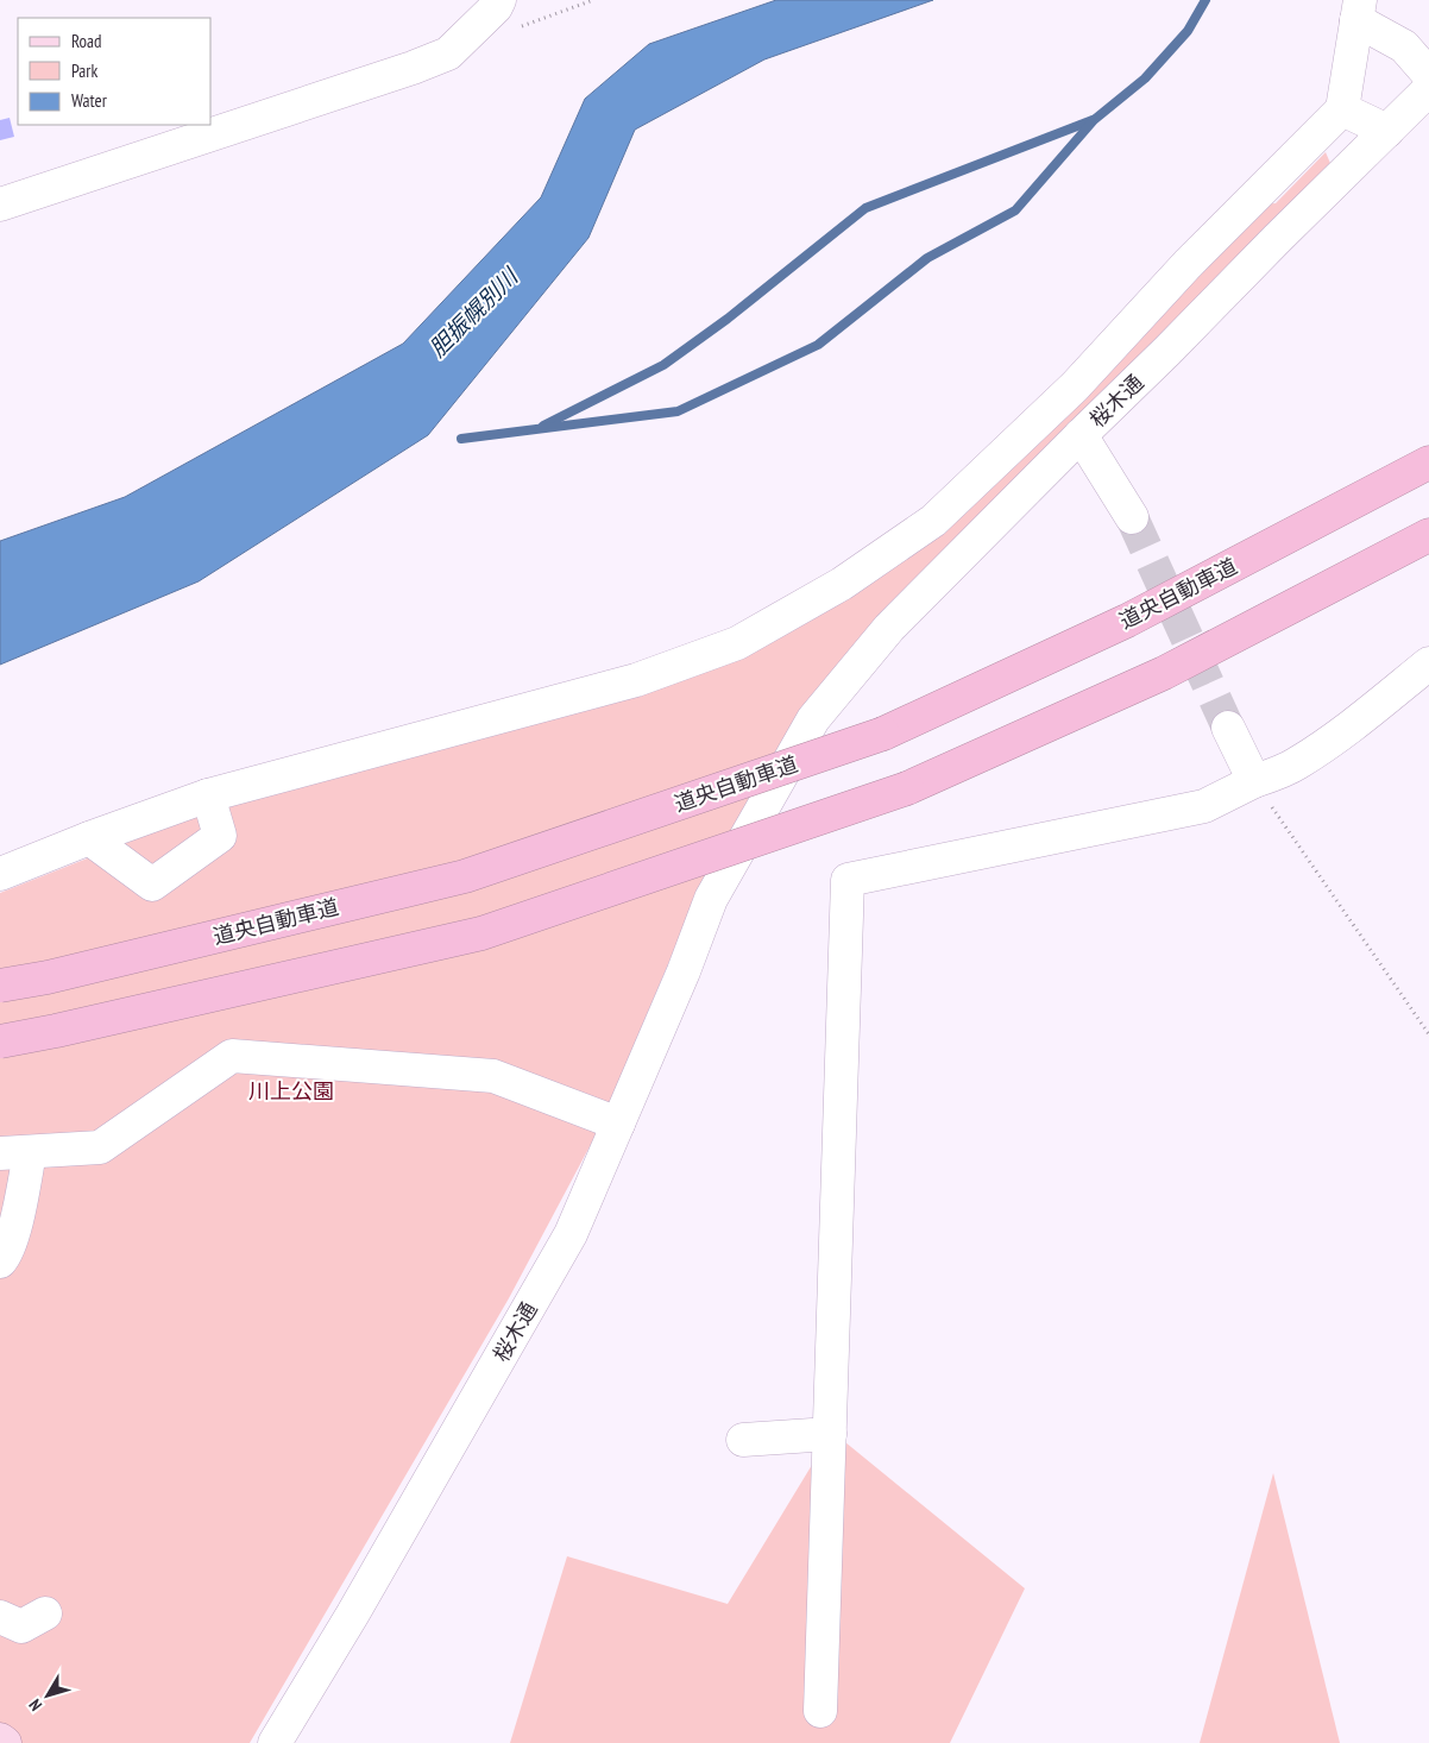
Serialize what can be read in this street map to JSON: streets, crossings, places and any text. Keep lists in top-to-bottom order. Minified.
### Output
{"streets":{"highway":["道央自動車道"],"street":["桜木通"]},"water":["胆振幌別川"],"parks":["川上公園"],"legend":["Road","Park","Water"],"north":"bottom left"}
